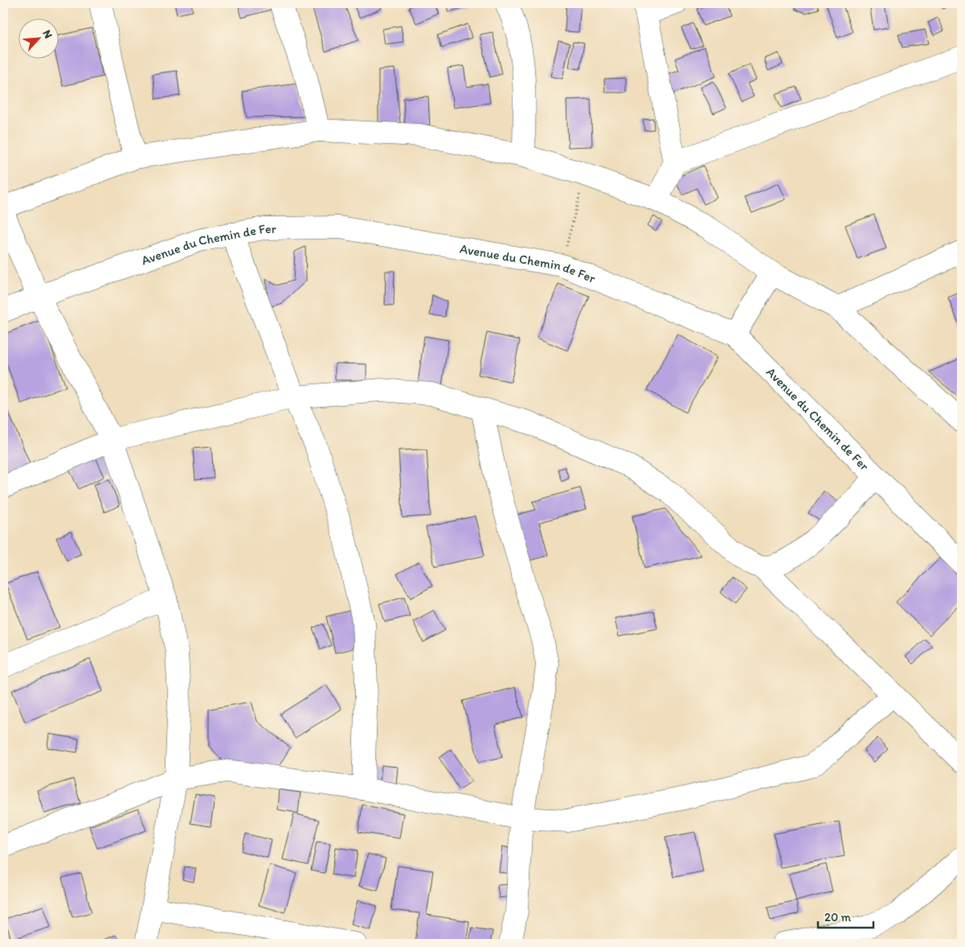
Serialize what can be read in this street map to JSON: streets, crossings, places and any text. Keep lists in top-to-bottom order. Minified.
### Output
{"streets":{"street":["Avenue du Chemin de Fer"]},"scale_bar":"20 m","north":"top right"}
